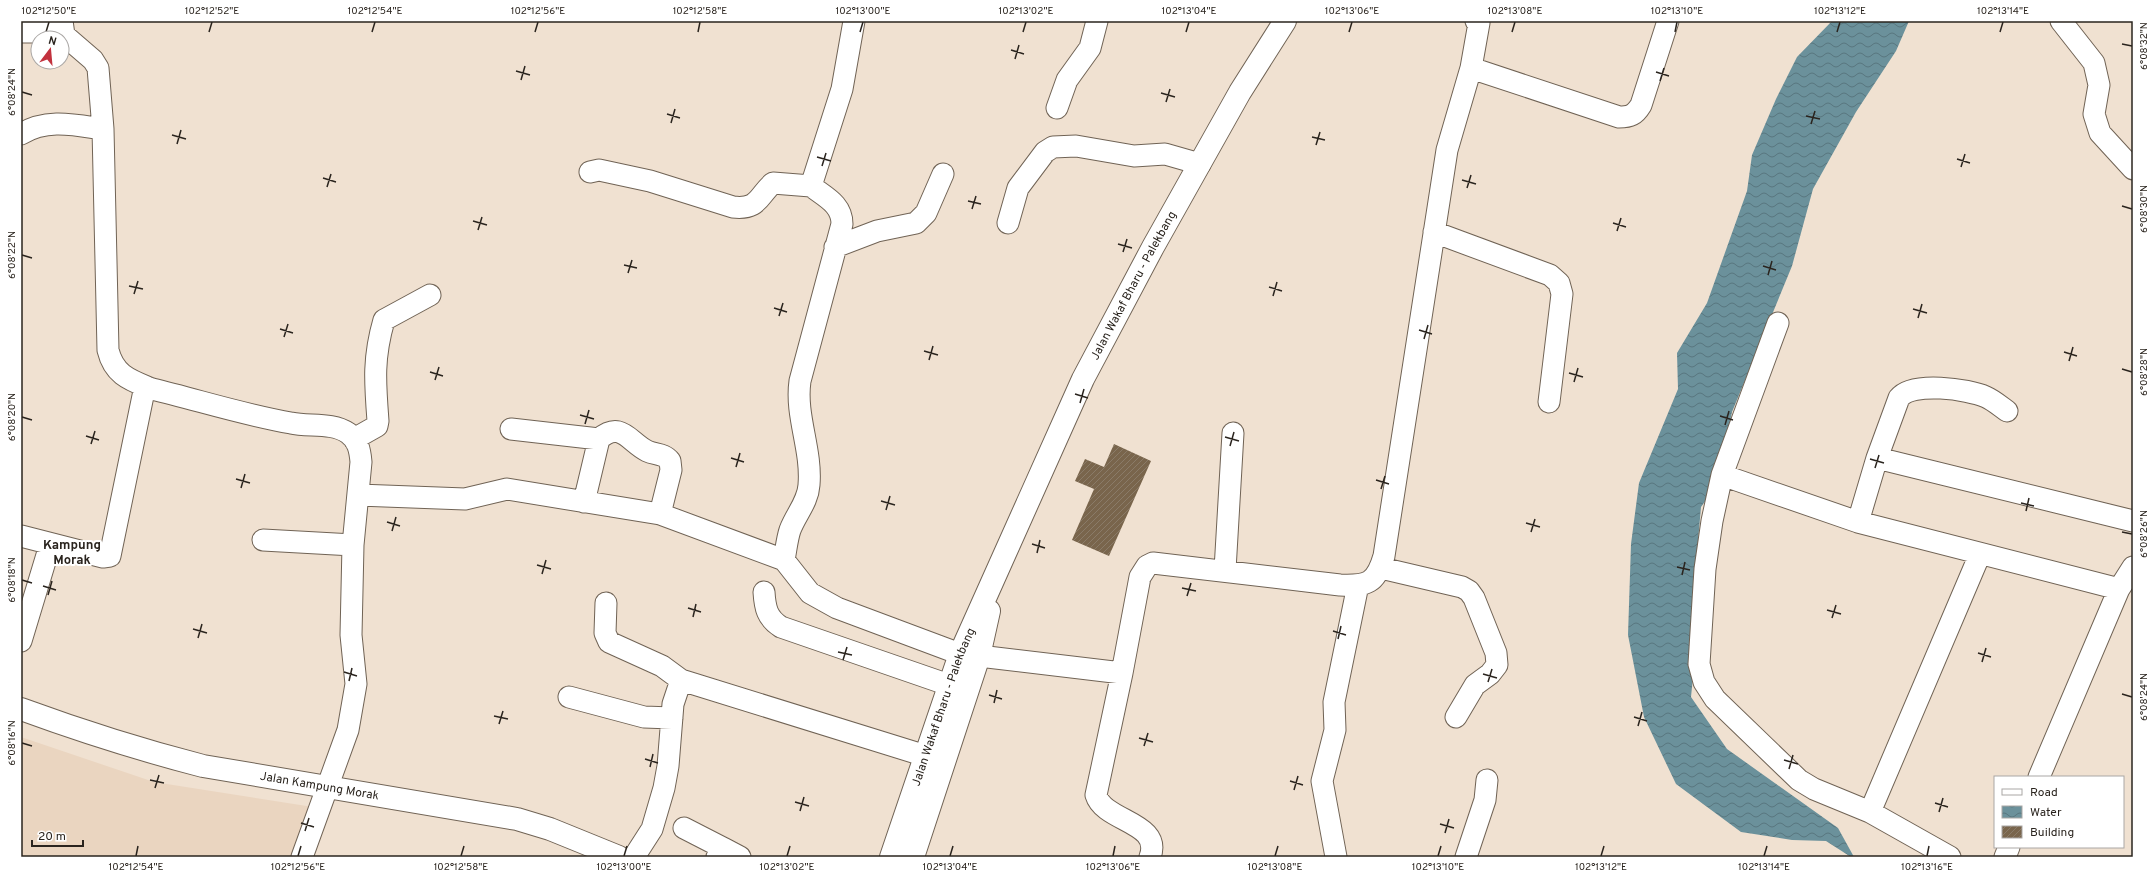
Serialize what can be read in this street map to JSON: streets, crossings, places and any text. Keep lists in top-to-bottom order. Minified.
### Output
{"streets":{"main road":["Jalan Wakaf Bharu - Palekbang","Jalan Kampung Morak"]},"districts":["Kampung Morak"],"legend":["Road","Water","Building"],"scale_bar":"20 m","north":"top","coordinates":["102°12'50\"E","102°12'52\"E","102°12'54\"E","102°12'56\"E","102°12'58\"E","102°13'00\"E","102°13'02\"E","102°13'04\"E","102°13'06\"E","102°13'08\"E","102°13'10\"E","102°13'12\"E","102°13'14\"E","6°08'32\"N","6°08'24\"N","6°08'30\"N","6°08'22\"N","6°08'28\"N","6°08'20\"N","6°08'26\"N","6°08'18\"N","6°08'16\"N","102°13'16\"E"]}
